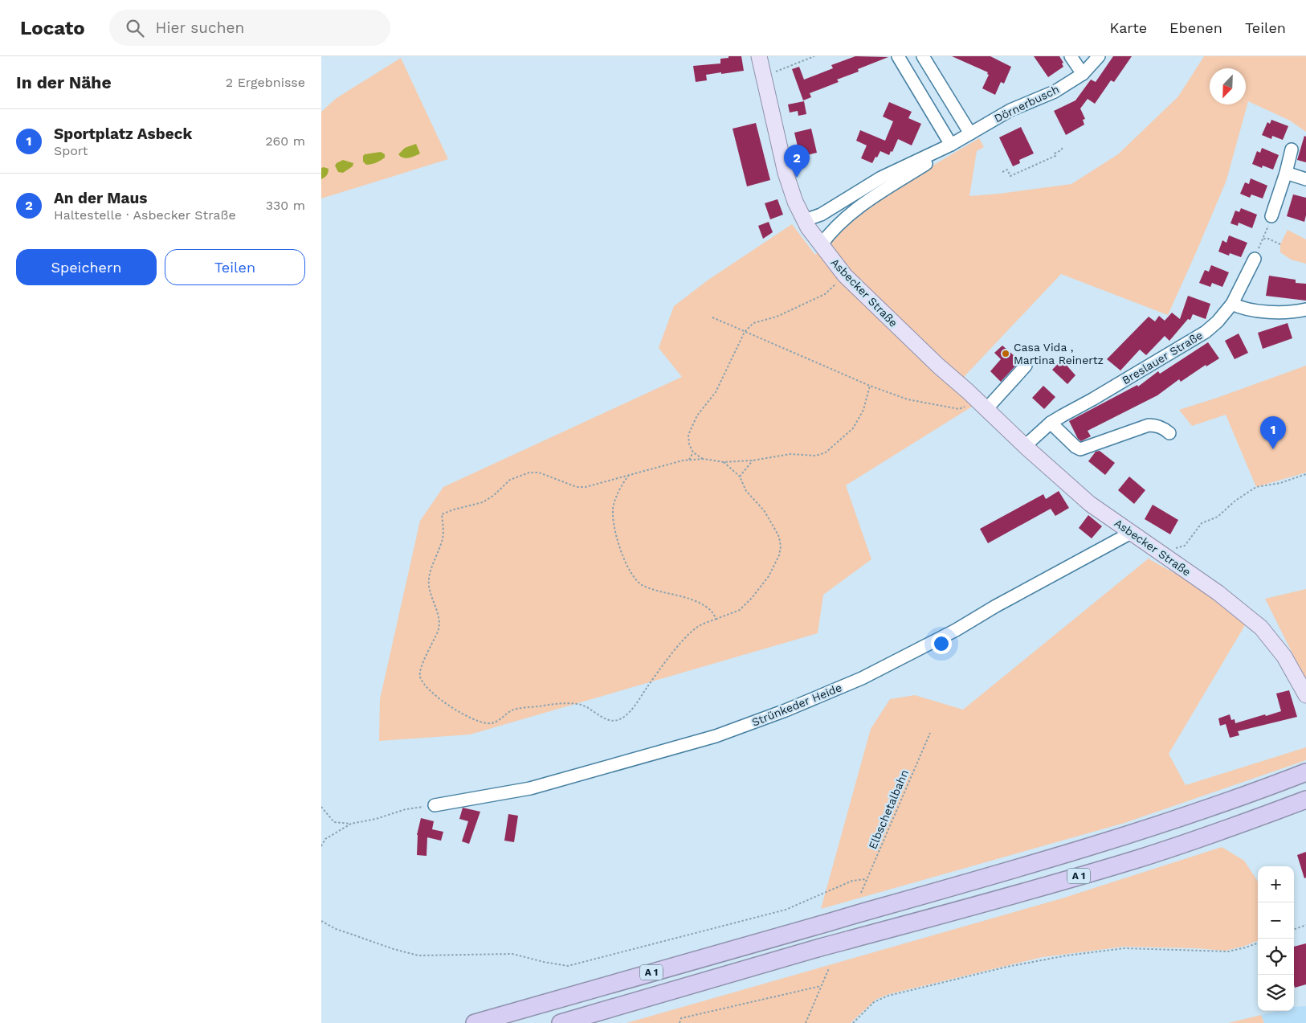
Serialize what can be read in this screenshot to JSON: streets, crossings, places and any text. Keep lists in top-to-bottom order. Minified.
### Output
{"streets":{"highway":["A 1"],"main road":["Asbecker Straße"],"street":["Dörnerbusch","Breslauer Straße","Strünkeder Heide"],"path":["Elbschetalbahn"]},"crossings":[["Asbecker Straße","Breslauer Straße"],["Asbecker Straße","Strünkeder Heide"]],"places":["Casa Vida , Martina Reinertz"],"north":"bottom left","page":{"header":"Locato","search":"Hier suchen","nav":["Karte","Ebenen","Teilen"],"heading":["In der Nähe","2 Ergebnisse"],"list":[{"mark":"1","name":"Sportplatz Asbeck","note":"Sport","value":"260 m"},{"mark":"2","name":"An der Maus","note":"Haltestelle · Asbecker Straße","value":"330 m"}],"pins":["2","1"],"buttons":["Speichern","Teilen"],"map_buttons":["+","−"]}}
